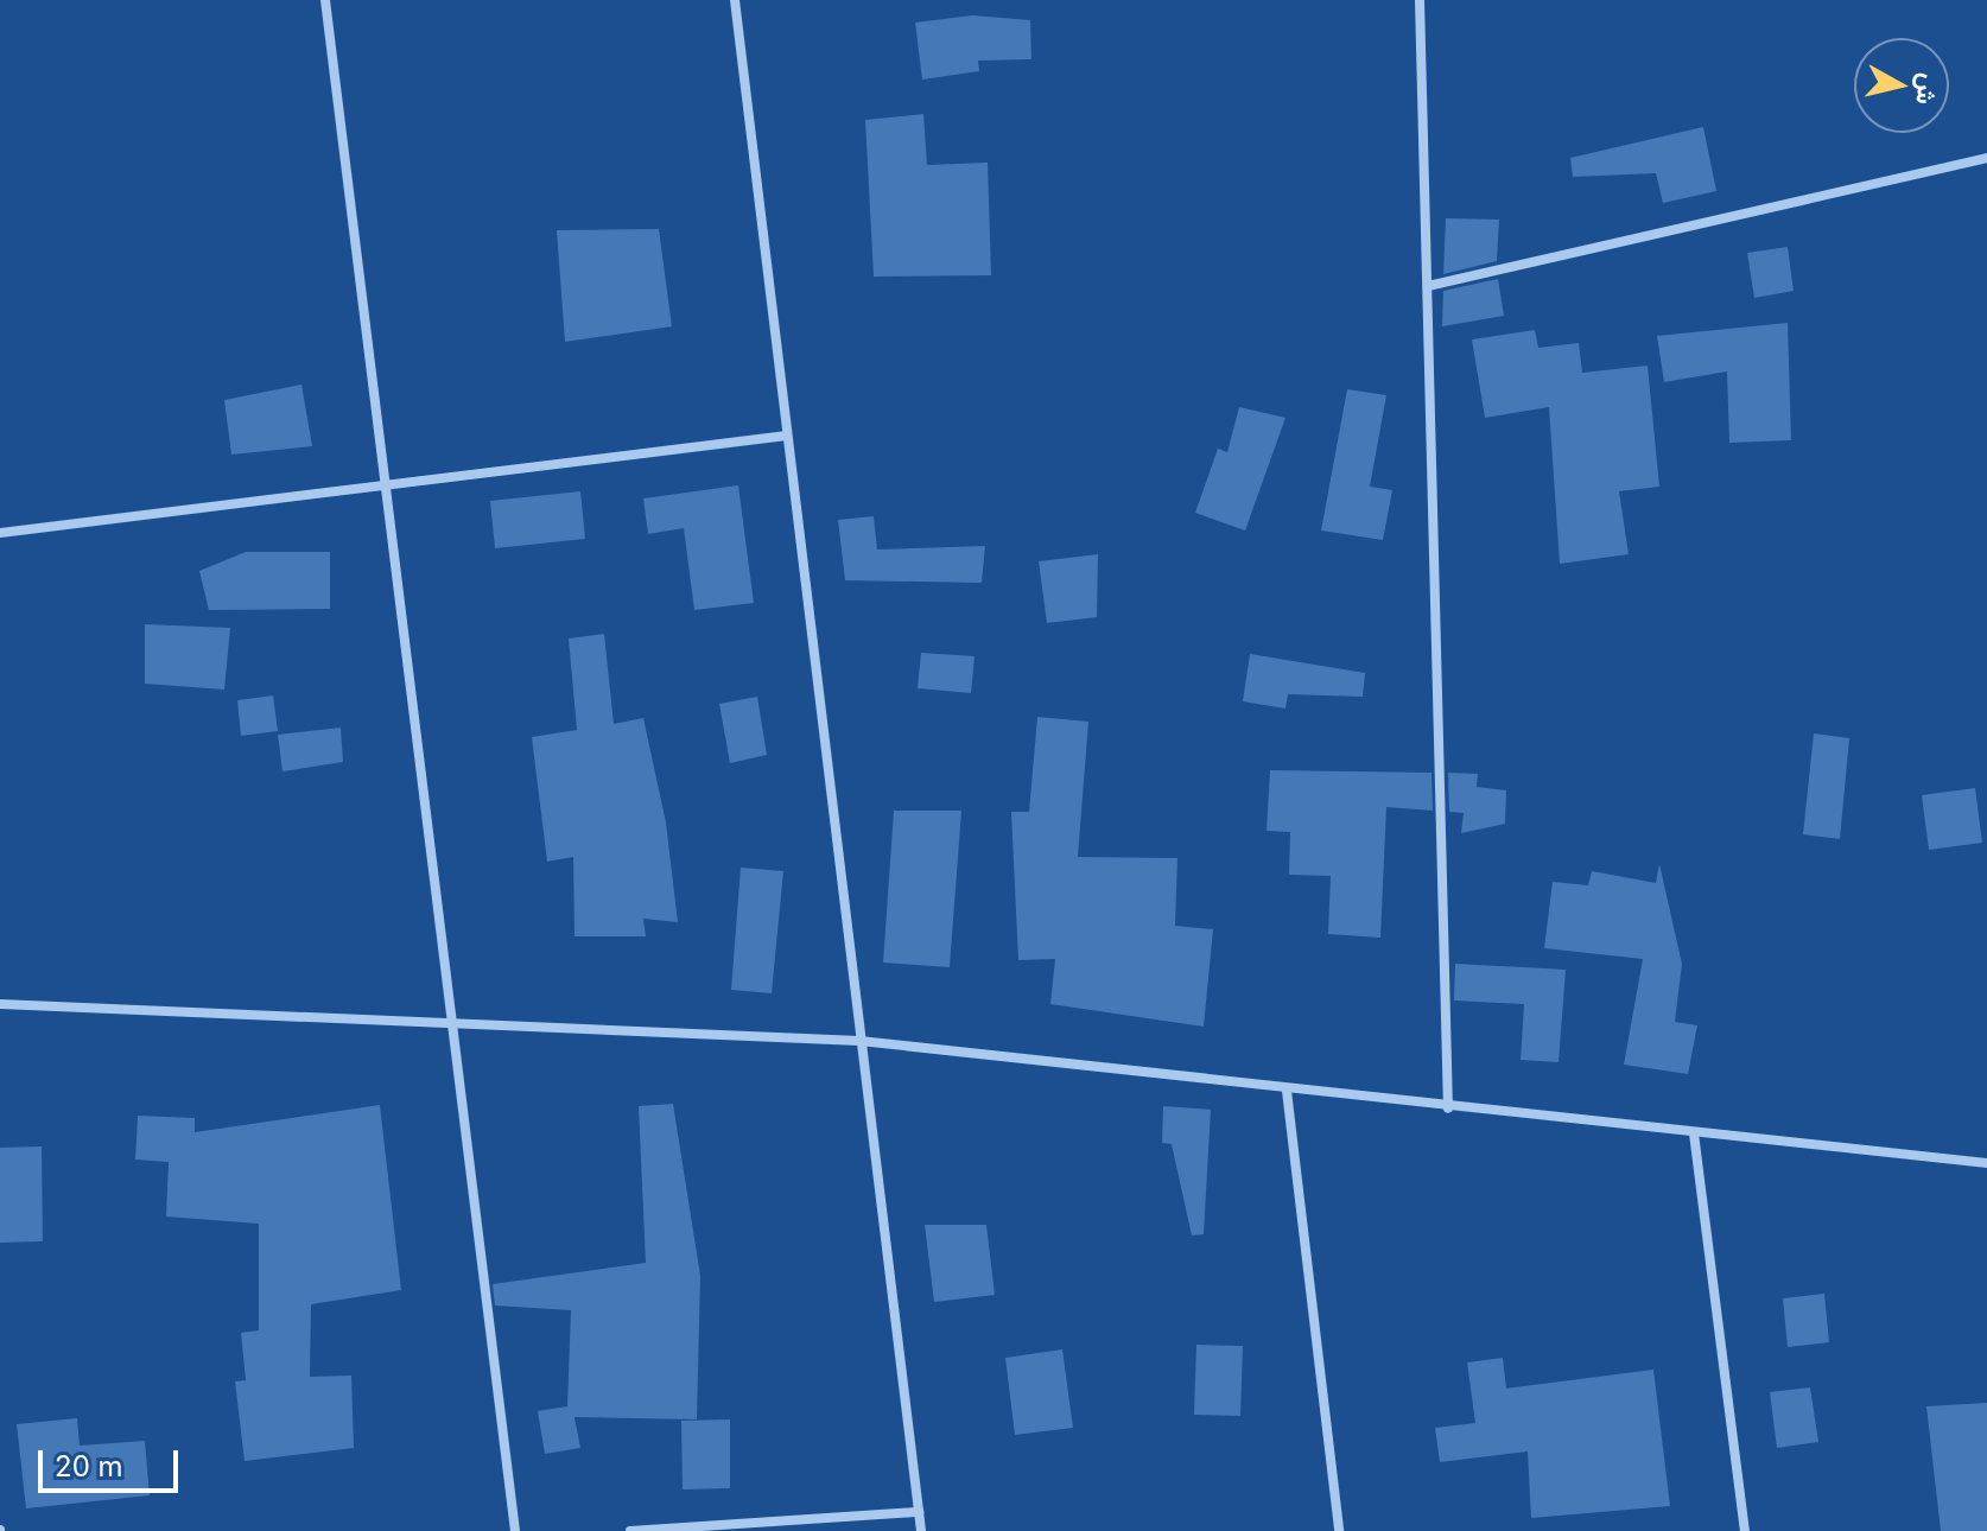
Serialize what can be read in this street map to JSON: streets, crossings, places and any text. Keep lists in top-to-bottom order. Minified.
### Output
{"scale_bar":"20 m","north":"right"}
